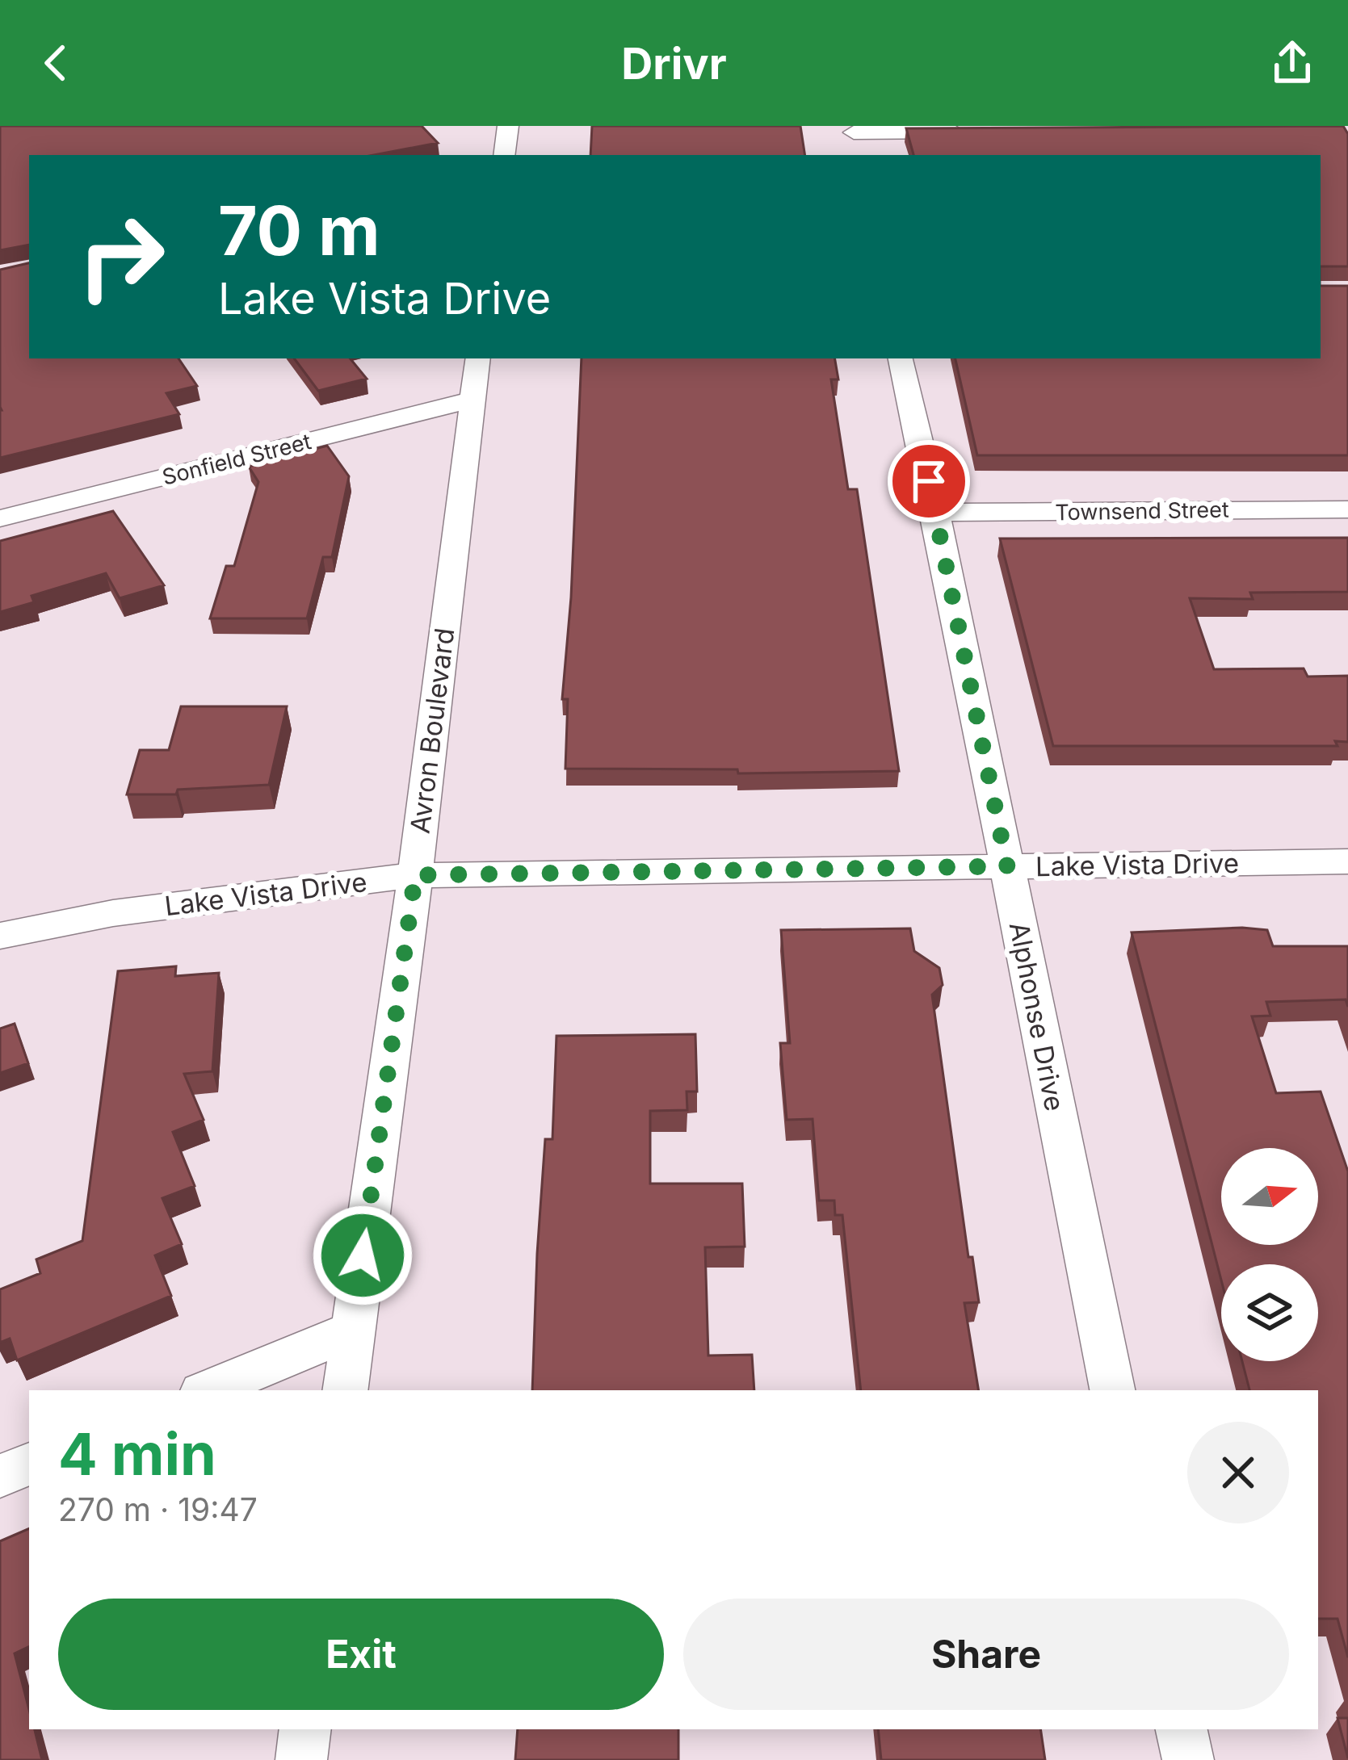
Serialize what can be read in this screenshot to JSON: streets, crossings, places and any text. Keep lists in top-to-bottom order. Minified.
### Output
{"streets":{"street":["Sonfield Street","Townsend Street","Avron Boulevard","Lake Vista Drive","Alphonse Drive"]},"crossings":[["Sonfield Street","Avron Boulevard"],["Townsend Street","Alphonse Drive"],["Avron Boulevard","Lake Vista Drive"],["Lake Vista Drive","Alphonse Drive"]],"north":"right","page":{"header":"Drivr","turn":["70 m","Lake Vista Drive"],"heading":["4 min","270 m · 19:47"],"buttons":["Exit","Share"]}}
